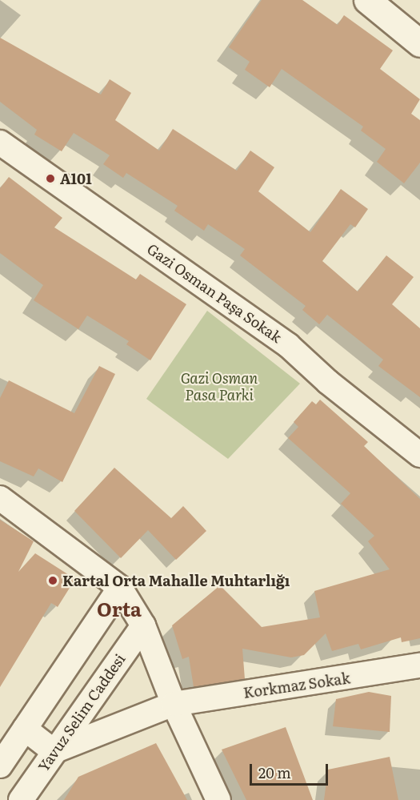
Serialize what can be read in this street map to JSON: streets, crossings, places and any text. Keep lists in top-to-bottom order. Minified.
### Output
{"streets":{"street":["Gazi Osman Paşa Sokak","Korkmaz Sokak","Yavuz Selim Caddesi"]},"crossings":[["Korkmaz Sokak","Yavuz Selim Caddesi"]],"districts":["Orta"],"parks":["Gazi Osman Pasa Parki"],"places":["A101","Kartal Orta Mahalle Muhtarlığı"],"scale_bar":"20 m"}
